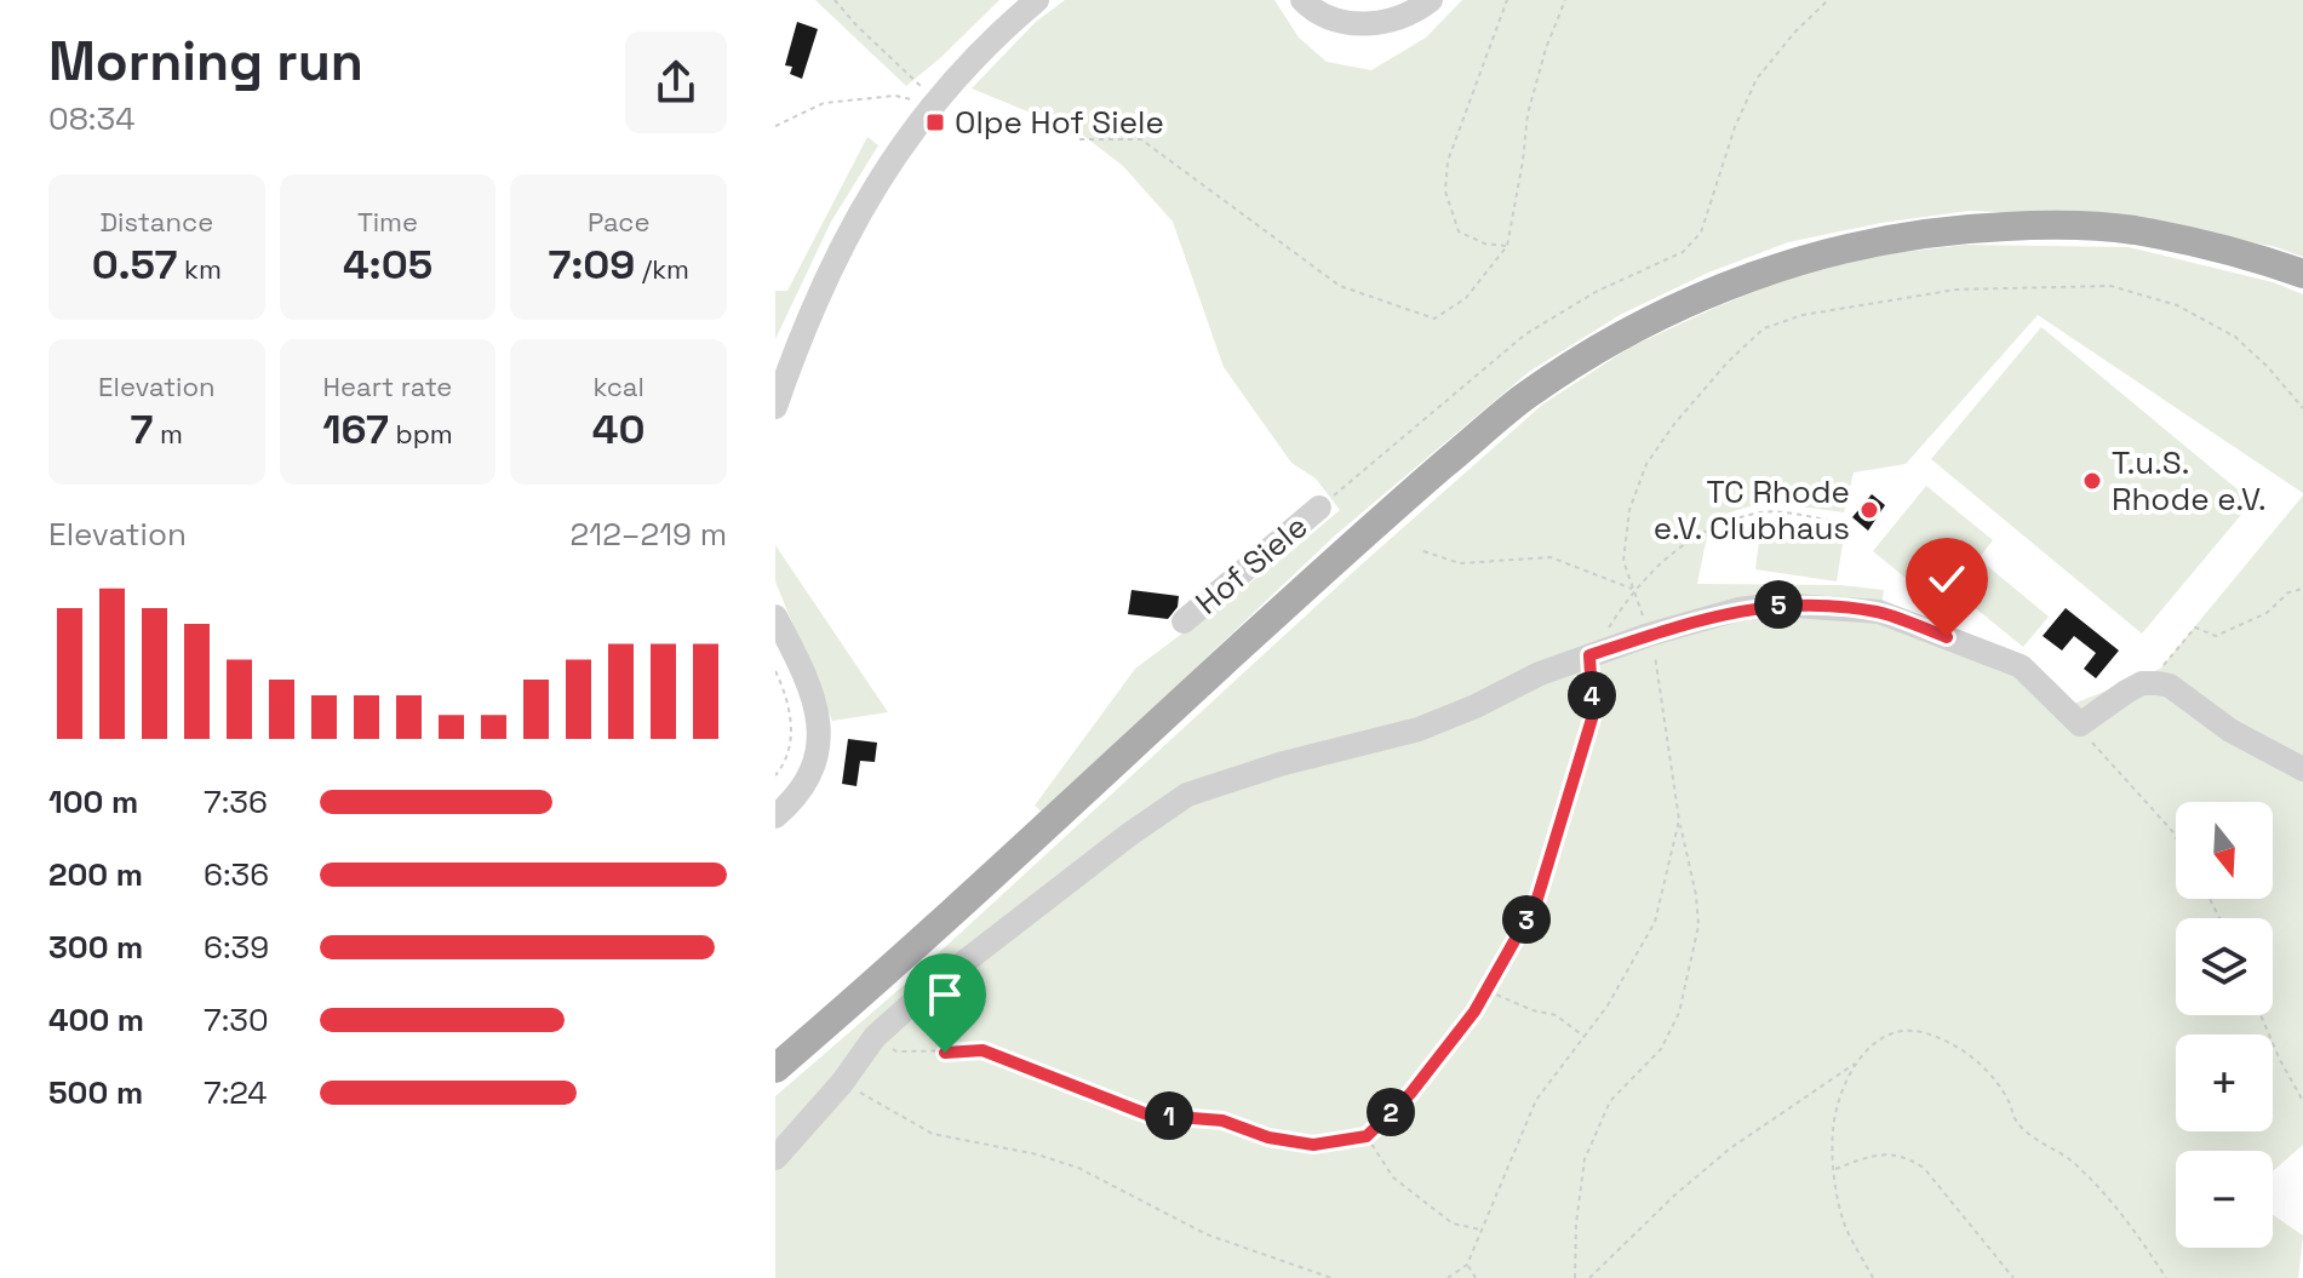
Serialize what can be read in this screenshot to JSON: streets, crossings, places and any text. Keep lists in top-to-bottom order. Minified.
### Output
{"streets":{"street":["Hof Siele"]},"places":{"transit":["Olpe Hof Siele"],"other":["T.u.S. Rhode e.V.","TC Rhode e.V. Clubhaus"]},"north":"bottom","page":{"heading":["Morning run","08:34"],"stats":[["Distance","0.57 km"],["Time","4:05"],["Pace","7:09 /km"],["Elevation","7 m"],["Heart rate","167 bpm"],["kcal","40"]],"chart":["Elevation","212–219 m"],"pins":["5","4","3","2","1"],"list":[{"name":"100 m","note":"7:36"},{"name":"200 m","note":"6:36"},{"name":"300 m","note":"6:39"},{"name":"400 m","note":"7:30"},{"name":"500 m","note":"7:24"}],"map_buttons":["+","−"]}}
